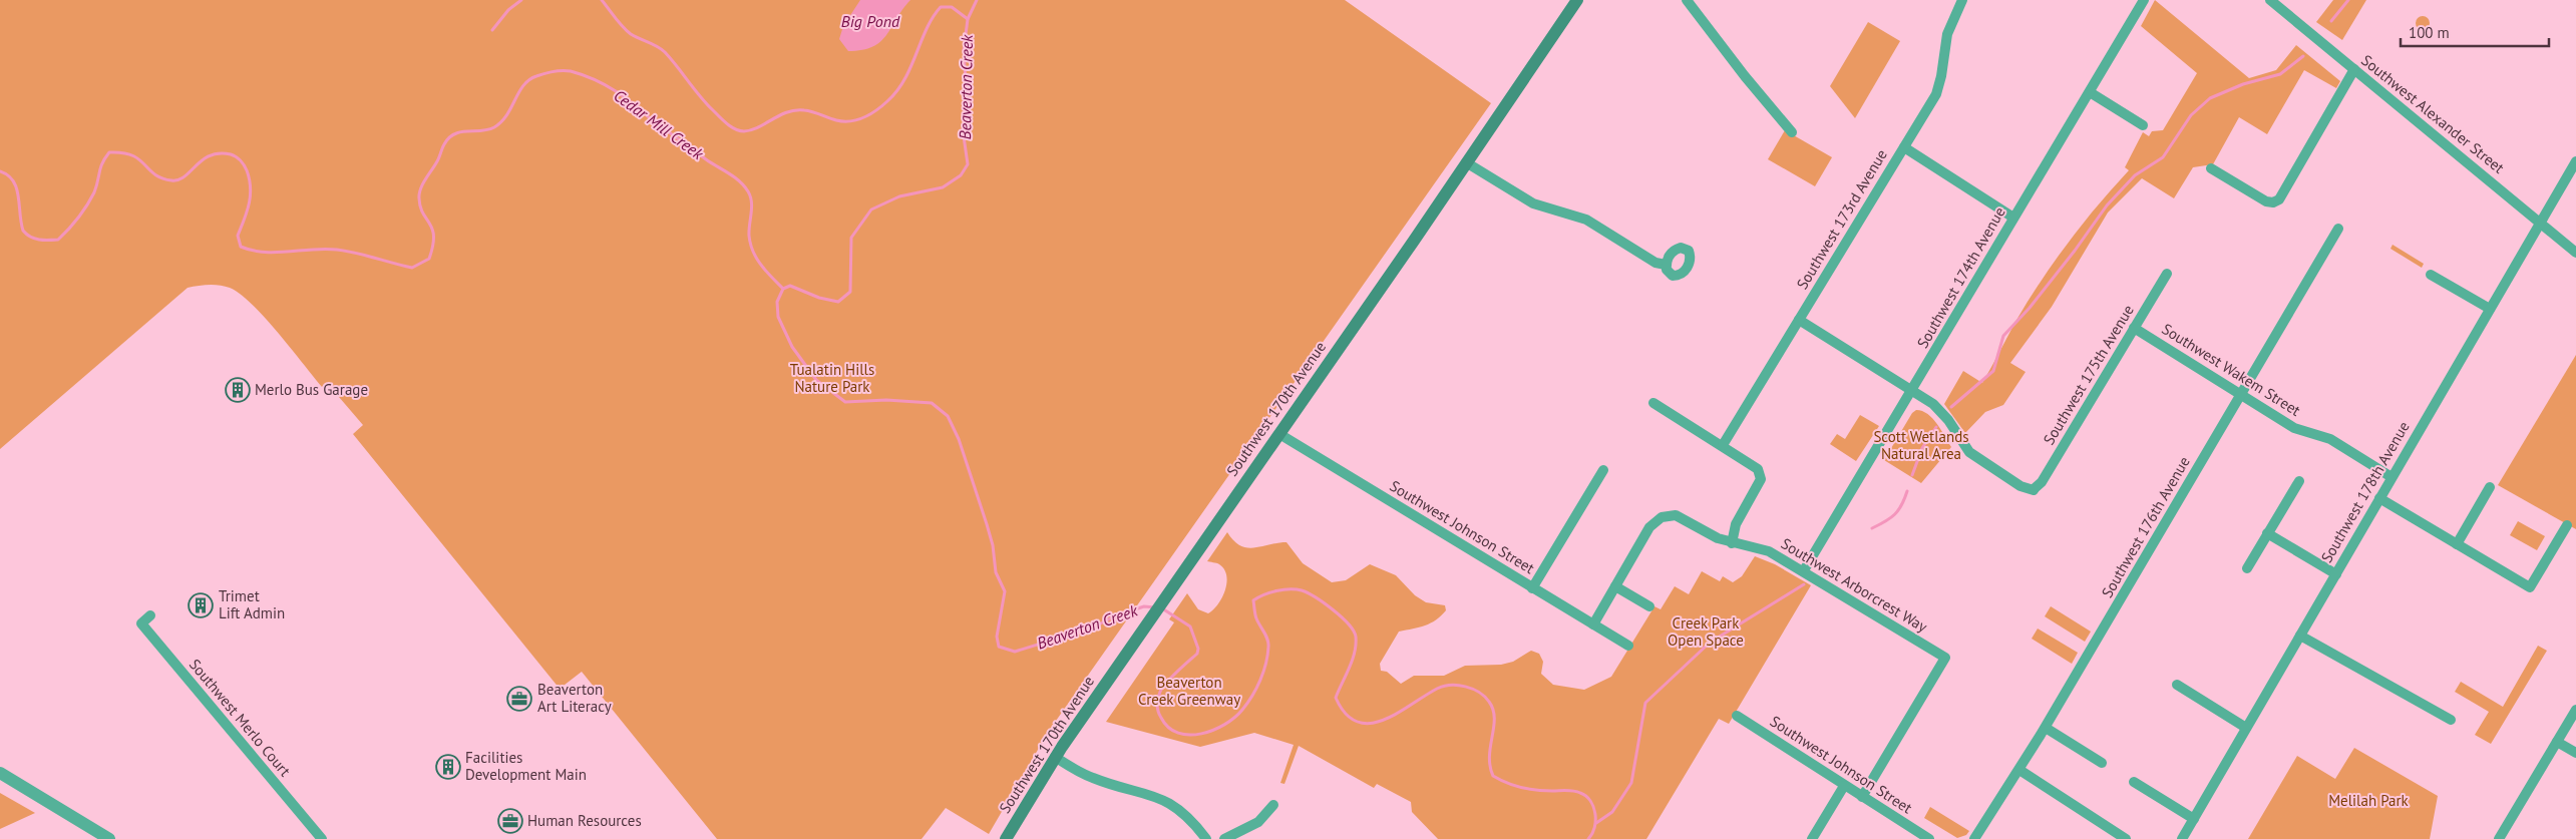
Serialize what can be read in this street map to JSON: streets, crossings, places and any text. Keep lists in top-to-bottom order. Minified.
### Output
{"streets":{"main road":["Southwest 170th Avenue"],"street":["Southwest Alexander Street","Southwest 173rd Avenue","Southwest 174th Avenue","Southwest Wakem Street","Southwest 175th Avenue","Southwest 178th Avenue","Southwest Johnson Street","Southwest 176th Avenue","Southwest Arborcrest Way","Southwest Merlo Court"]},"crossings":[["Southwest Alexander Street","Southwest 178th Avenue"],["Southwest 174th Avenue","Southwest 175th Avenue"],["Southwest 174th Avenue","Southwest Arborcrest Way"],["Southwest Wakem Street","Southwest 175th Avenue"],["Southwest Wakem Street","Southwest 178th Avenue"],["Southwest Wakem Street","Southwest 176th Avenue"],["Southwest 170th Avenue","Southwest Johnson Street"],["Southwest Johnson Street","Southwest Arborcrest Way"]],"water":["Big Pond","Beaverton Creek","Cedar Mill Creek"],"parks":["Tualatin Hills Nature Park","Scott Wetlands Natural Area","Creek Park Open Space","Beaverton Creek Greenway","Melilah Park"],"places":{"building":["Merlo Bus Garage","Trimet Lift Admin","Facilities Development Main"],"office":["Beaverton Art Literacy","Human Resources"]},"scale_bar":"100 m"}
